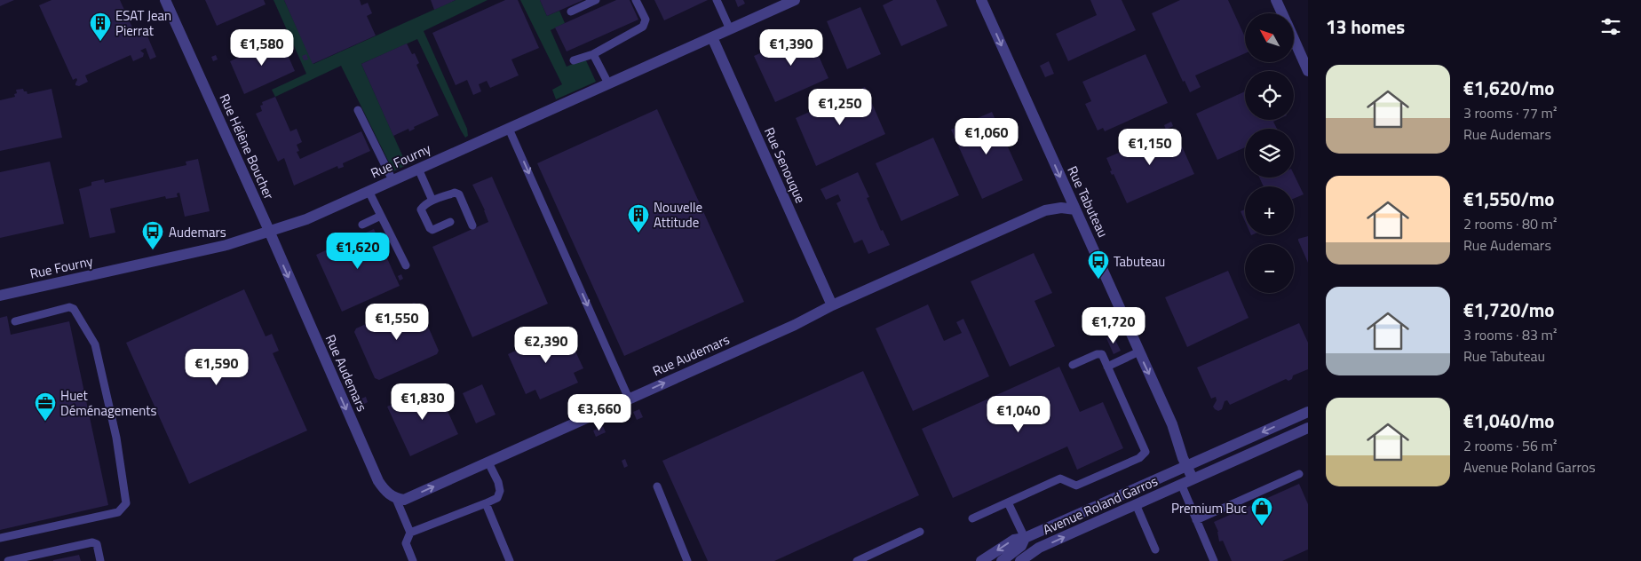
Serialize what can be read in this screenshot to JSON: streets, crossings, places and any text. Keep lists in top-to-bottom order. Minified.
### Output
{"streets":{"street":["Rue Hélène Boucher","Rue Fourny","Rue Senouque","Rue Tabuteau","Rue Audemars","Avenue Roland Garros"]},"crossings":[["Rue Hélène Boucher","Rue Fourny"],["Rue Hélène Boucher","Rue Audemars"],["Rue Fourny","Rue Senouque"],["Rue Fourny","Rue Audemars"],["Rue Senouque","Rue Audemars"],["Rue Tabuteau","Rue Audemars"],["Rue Tabuteau","Avenue Roland Garros"]],"one_way":["Rue Tabuteau"],"places":{"building":["ESAT Jean Pierrat","Nouvelle Attitude"],"bus stop":["Audemars","Tabuteau"],"office":["Huet Déménagements"],"shop":["Premium Buc"]},"north":"top left","page":{"heading":"13 homes","map_buttons":["+","−"],"price":["€1,580","€1,390","€1,250","€1,060","€1,150","€1,620","€1,550","€1,720","€2,390","€1,590","€1,830","€3,660","€1,040"],"list":[{"name":"€1,620/mo","note":"3 rooms · 77 m² · Rue Audemars"},{"name":"€1,550/mo","note":"2 rooms · 80 m² · Rue Audemars"},{"name":"€1,720/mo","note":"3 rooms · 83 m² · Rue Tabuteau"},{"name":"€1,040/mo","note":"2 rooms · 56 m² · Avenue Roland Garros"}]}}
